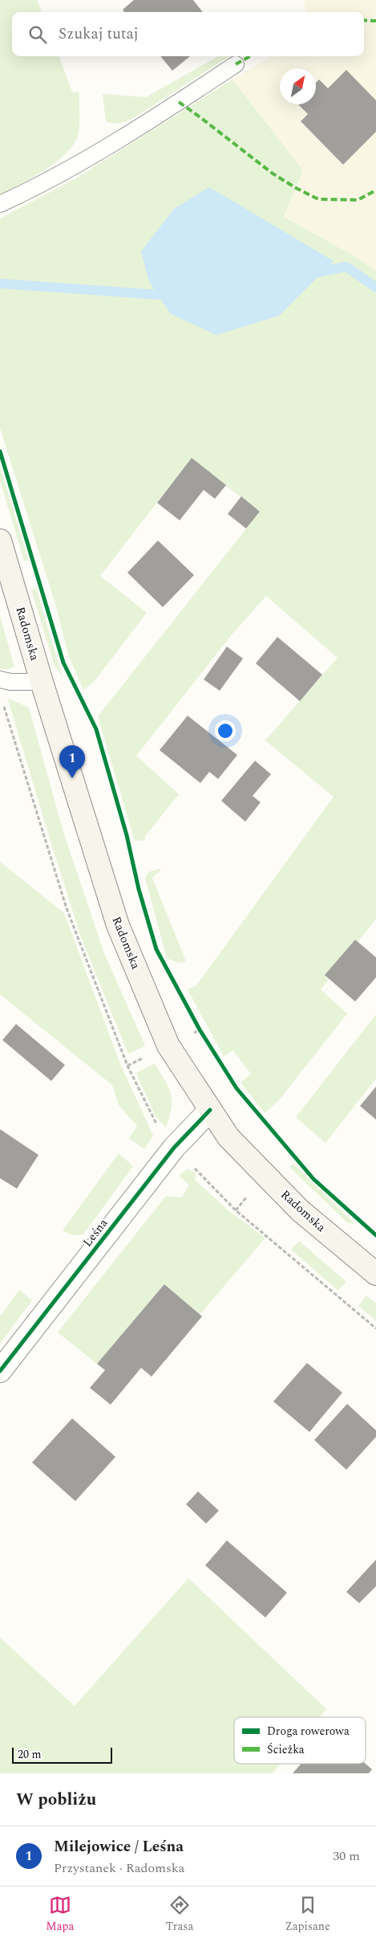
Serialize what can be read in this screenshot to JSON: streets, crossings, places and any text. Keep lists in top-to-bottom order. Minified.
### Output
{"streets":{"main road":["Radomska"],"street":["Leśna"]},"crossings":[["Radomska","Leśna"]],"legend":["Droga rowerowa","Ścieżka"],"scale_bar":"20 m","north":"top right","page":{"search":"Szukaj tutaj","pins":"1","scale":"20 m","heading":"W pobliżu","list":[{"mark":"1","name":"Milejowice / Leśna","note":"Przystanek · Radomska","value":"30 m"}],"nav":["Mapa","Trasa","Zapisane"]}}
